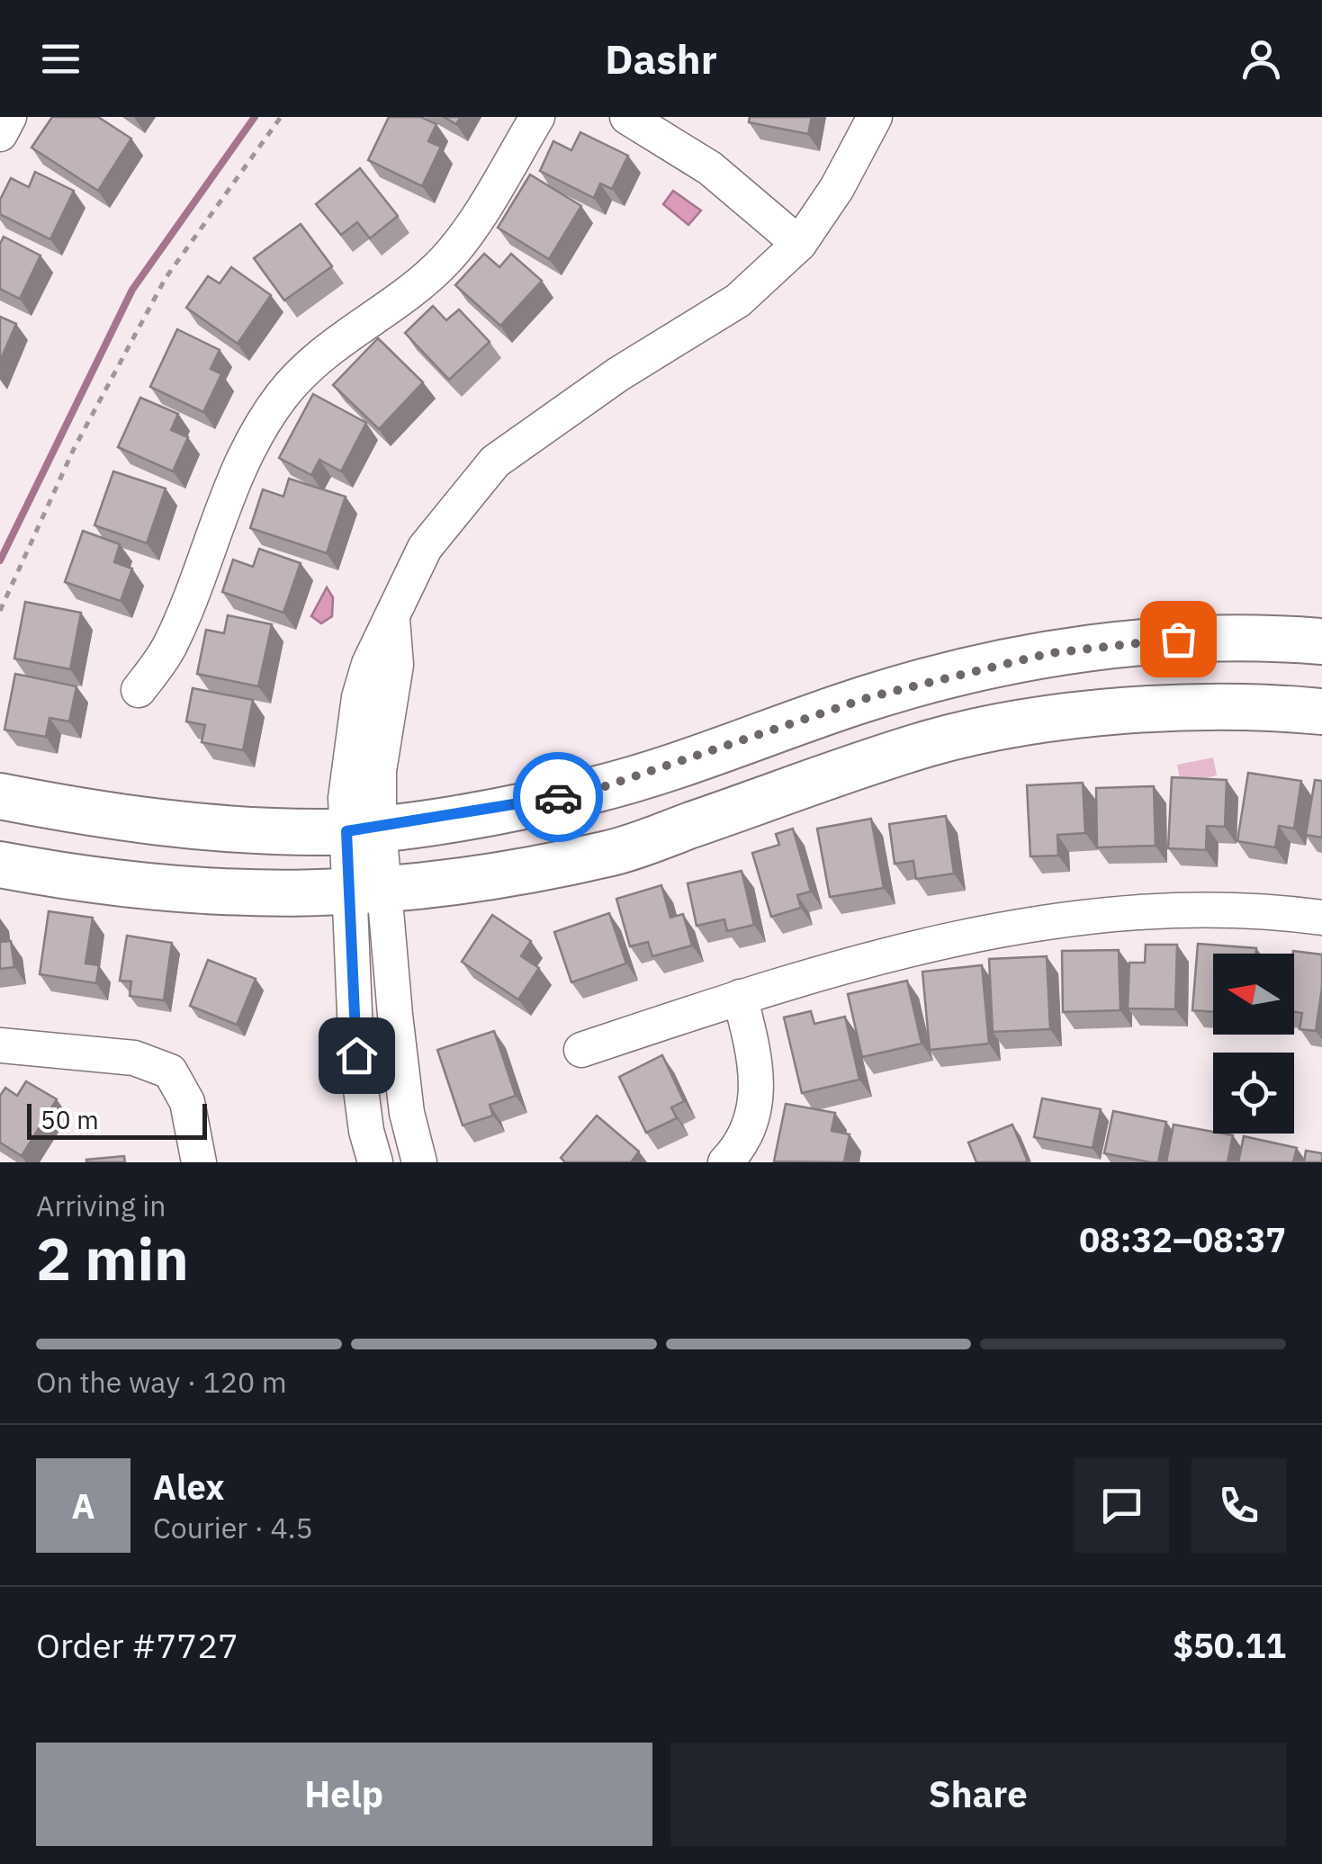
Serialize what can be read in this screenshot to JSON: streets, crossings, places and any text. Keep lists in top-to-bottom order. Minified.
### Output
{"scale_bar":"50 m","north":"left","page":{"header":"Dashr","scale":"50 m","heading":["2 min","Arriving in","08:32–08:37"],"panel":["Alex","Courier · 4.5","Order #7727","$50.11"],"bar":"On the way · 120 m","round":"A","buttons":["Help","Share"]}}
